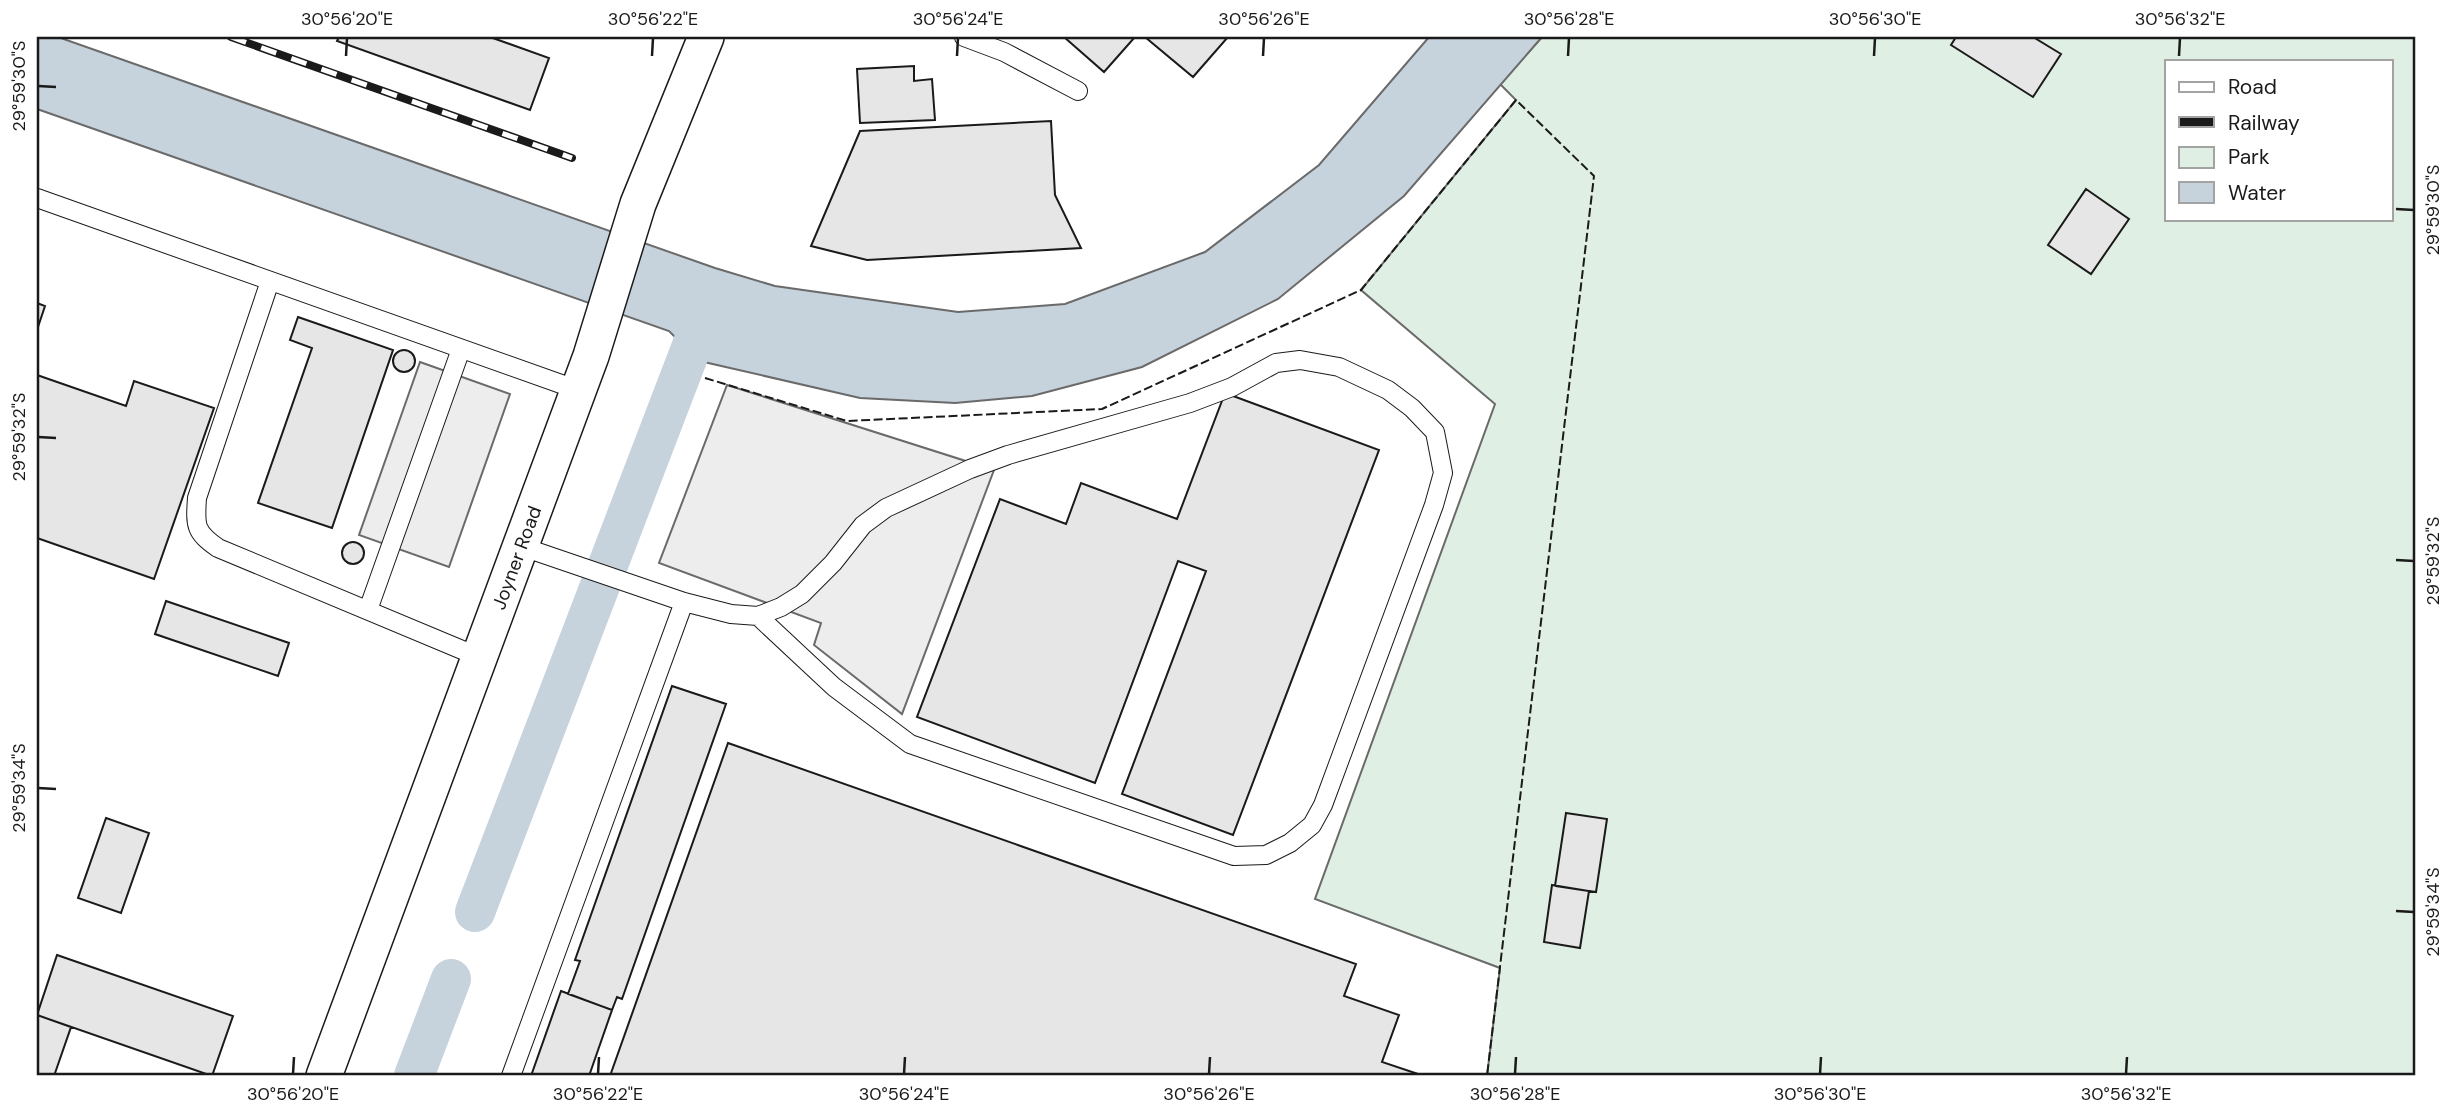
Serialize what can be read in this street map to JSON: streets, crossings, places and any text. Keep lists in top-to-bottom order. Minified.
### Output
{"streets":{"street":["Joyner Road"]},"legend":["Road","Railway","Park","Water"],"coordinates":["30°56'20\"E","30°56'22\"E","30°56'24\"E","30°56'26\"E","30°56'28\"E","30°56'30\"E","30°56'32\"E","29°59'30\"S","29°59'32\"S","29°59'34\"S"]}
